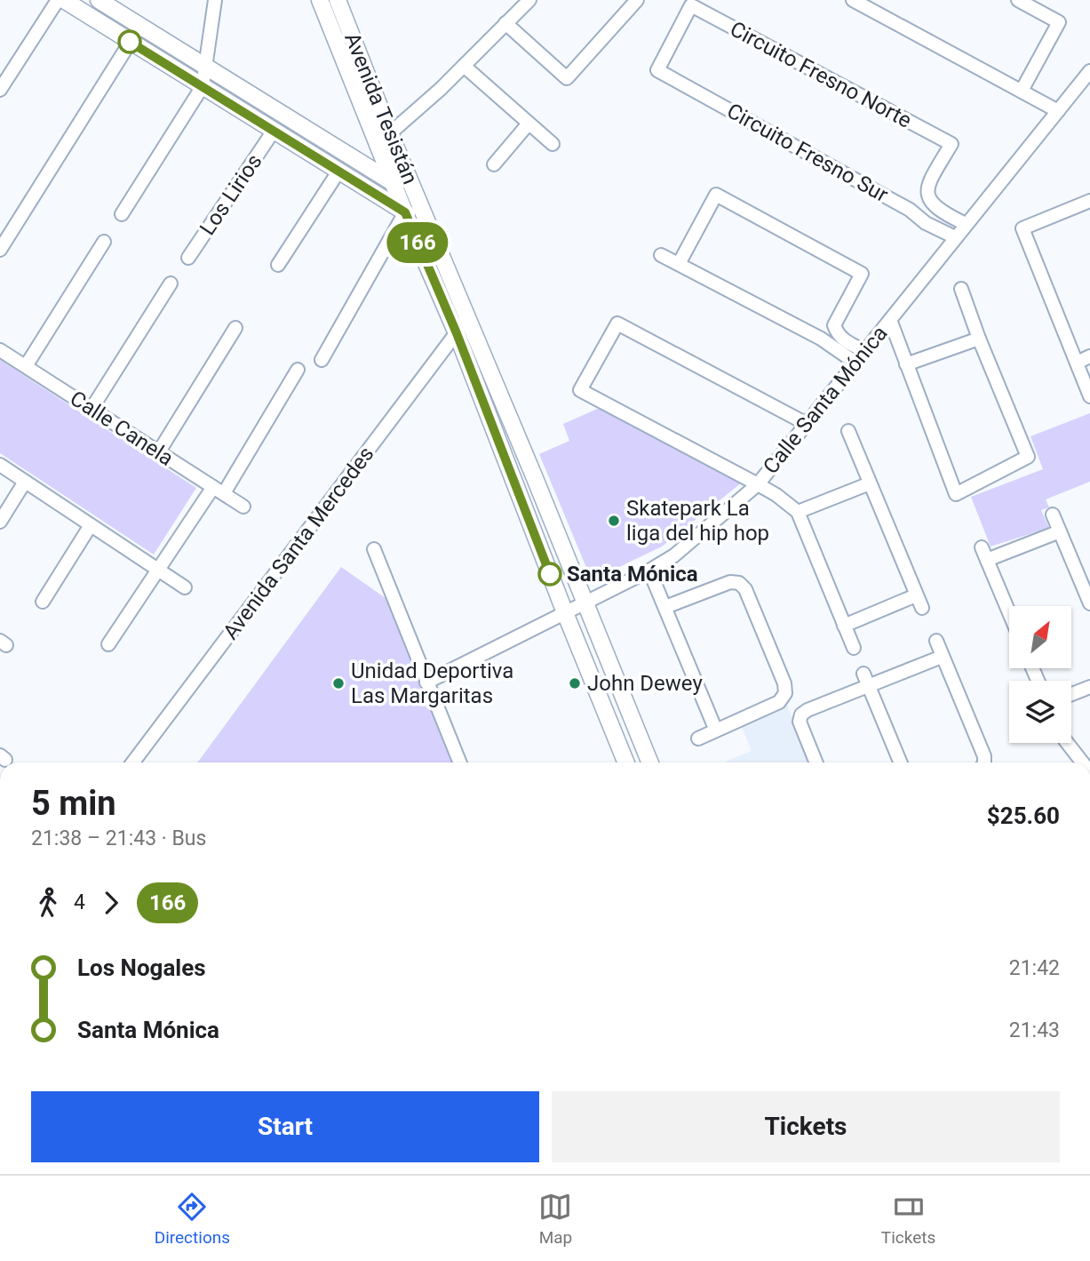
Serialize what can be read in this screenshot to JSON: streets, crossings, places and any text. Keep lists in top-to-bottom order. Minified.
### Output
{"streets":{"street":["Circuito Fresno Norte","Avenida Tesistán","Circuito Fresno Sur","Los Lirios","Calle Santa Mónica","Calle Canela","Avenida Santa Mercedes"]},"crossings":[["Circuito Fresno Norte","Circuito Fresno Sur"],["Circuito Fresno Norte","Calle Santa Mónica"],["Avenida Tesistán","Calle Santa Mónica"],["Avenida Tesistán","Avenida Santa Mercedes"],["Circuito Fresno Sur","Calle Santa Mónica"]],"places":["Skatepark La liga del hip hop","Santa Mónica","Unidad Deportiva Las Margaritas","John Dewey"],"lines":["bus line 166"],"north":"top right","page":{"on_map":"166","heading":["5 min","21:38 – 21:43 · Bus","$25.60"],"legs":["4","166"],"list":[{"name":"Los Nogales","value":"21:42"},{"name":"Santa Mónica","value":"21:43"}],"buttons":["Start","Tickets"],"tabs":["Directions","Map","Tickets"]}}
